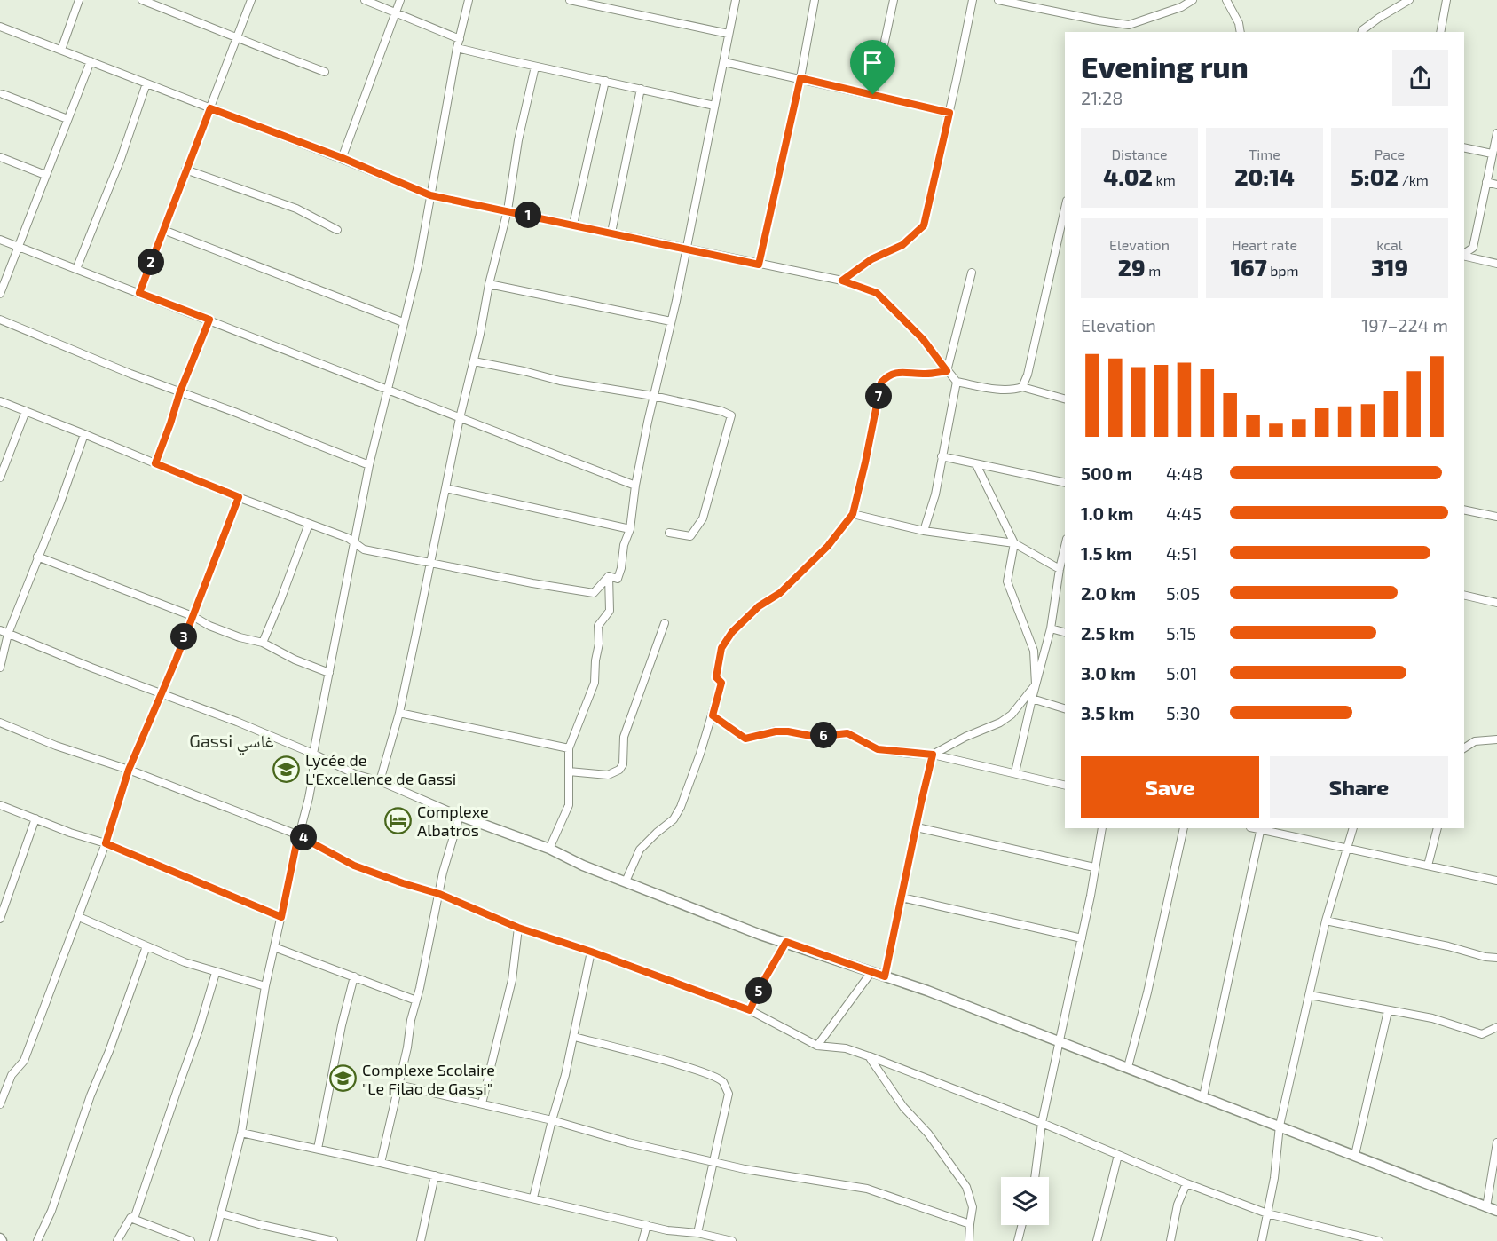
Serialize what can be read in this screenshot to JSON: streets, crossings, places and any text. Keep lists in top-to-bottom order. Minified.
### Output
{"districts":["Gassi غاسي"],"places":{"school or university":["Lycée de L'Excellence de Gassi","Complexe Scolaire \"Le Filao de Gassi\""],"hotel":["Complexe Albatros"]},"page":{"heading":["Evening run","21:28"],"stats":[["Distance","4.02 km"],["Time","20:14"],["Pace","5:02 /km"],["Elevation","29 m"],["Heart rate","167 bpm"],["kcal","319"]],"pins":["1","2","7","3","6","4","5"],"chart":["Elevation","197–224 m"],"list":[{"name":"500 m","note":"4:48"},{"name":"1.0 km","note":"4:45"},{"name":"1.5 km","note":"4:51"},{"name":"2.0 km","note":"5:05"},{"name":"2.5 km","note":"5:15"},{"name":"3.0 km","note":"5:01"},{"name":"3.5 km","note":"5:30"}],"buttons":["Save","Share"]}}
